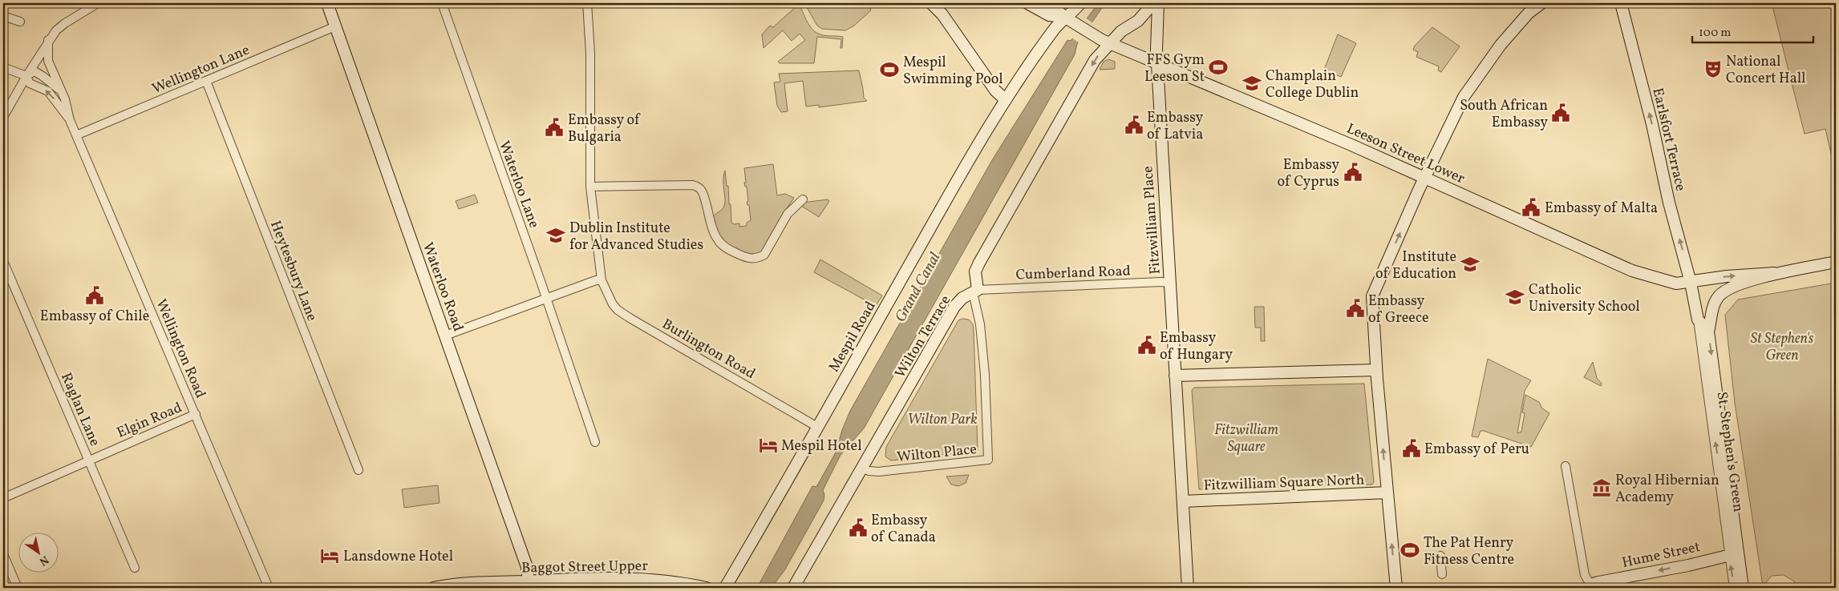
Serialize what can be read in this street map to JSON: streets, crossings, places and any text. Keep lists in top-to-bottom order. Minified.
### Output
{"streets":{"main road":["Earlsfort Terrace","Leeson Street Lower","Fitzwilliam Place","Waterloo Road","Mespil Road","Wilton Terrace","St. Stephen's Green","Fitzwilliam Square North","Hume Street","Baggot Street Upper"],"street":["Wellington Lane","Waterloo Lane","Heytesbury Lane","Cumberland Road","Wellington Road","Burlington Road","Raglan Lane","Elgin Road","Wilton Place"]},"crossings":[["Wellington Lane","Heytesbury Lane"],["Wellington Lane","Waterloo Road"],["Wellington Lane","Wellington Road"],["Earlsfort Terrace","Leeson Street Lower"],["Earlsfort Terrace","St. Stephen's Green"],["Leeson Street Lower","Fitzwilliam Place"],["Leeson Street Lower","Mespil Road"],["Leeson Street Lower","St. Stephen's Green"],["Fitzwilliam Place","Cumberland Road"],["Fitzwilliam Place","Fitzwilliam Square North"],["Cumberland Road","Wilton Terrace"],["Cumberland Road","Wilton Place"],["Waterloo Road","Baggot Street Upper"],["Mespil Road","Burlington Road"],["Wilton Terrace","Wilton Place"],["Wellington Road","Elgin Road"],["Raglan Lane","Elgin Road"],["St. Stephen's Green","Hume Street"]],"one_way":["Earlsfort Terrace","Hume Street"],"water":["Grand Canal"],"parks":["St Stephen's Green","Wilton Park","Fitzwilliam Square"],"places":{"sports":["FFS Gym Leeson St","Mespil Swimming Pool","The Pat Henry Fitness Centre"],"theatre":["National Concert Hall"],"school or university":["Champlain College Dublin","Dublin Institute for Advanced Studies","Institute of Education","Catholic University School"],"public building":["South African Embassy","Embassy of Latvia","Embassy of Bulgaria","Embassy of Cyprus","Embassy of Malta","Embassy of Chile","Embassy of Greece","Embassy of Hungary","Embassy of Peru","Embassy of Canada"],"hotel":["Mespil Hotel","Lansdowne Hotel"],"museum":["Royal Hibernian Academy"]},"scale_bar":"100 m","north":"bottom right"}
